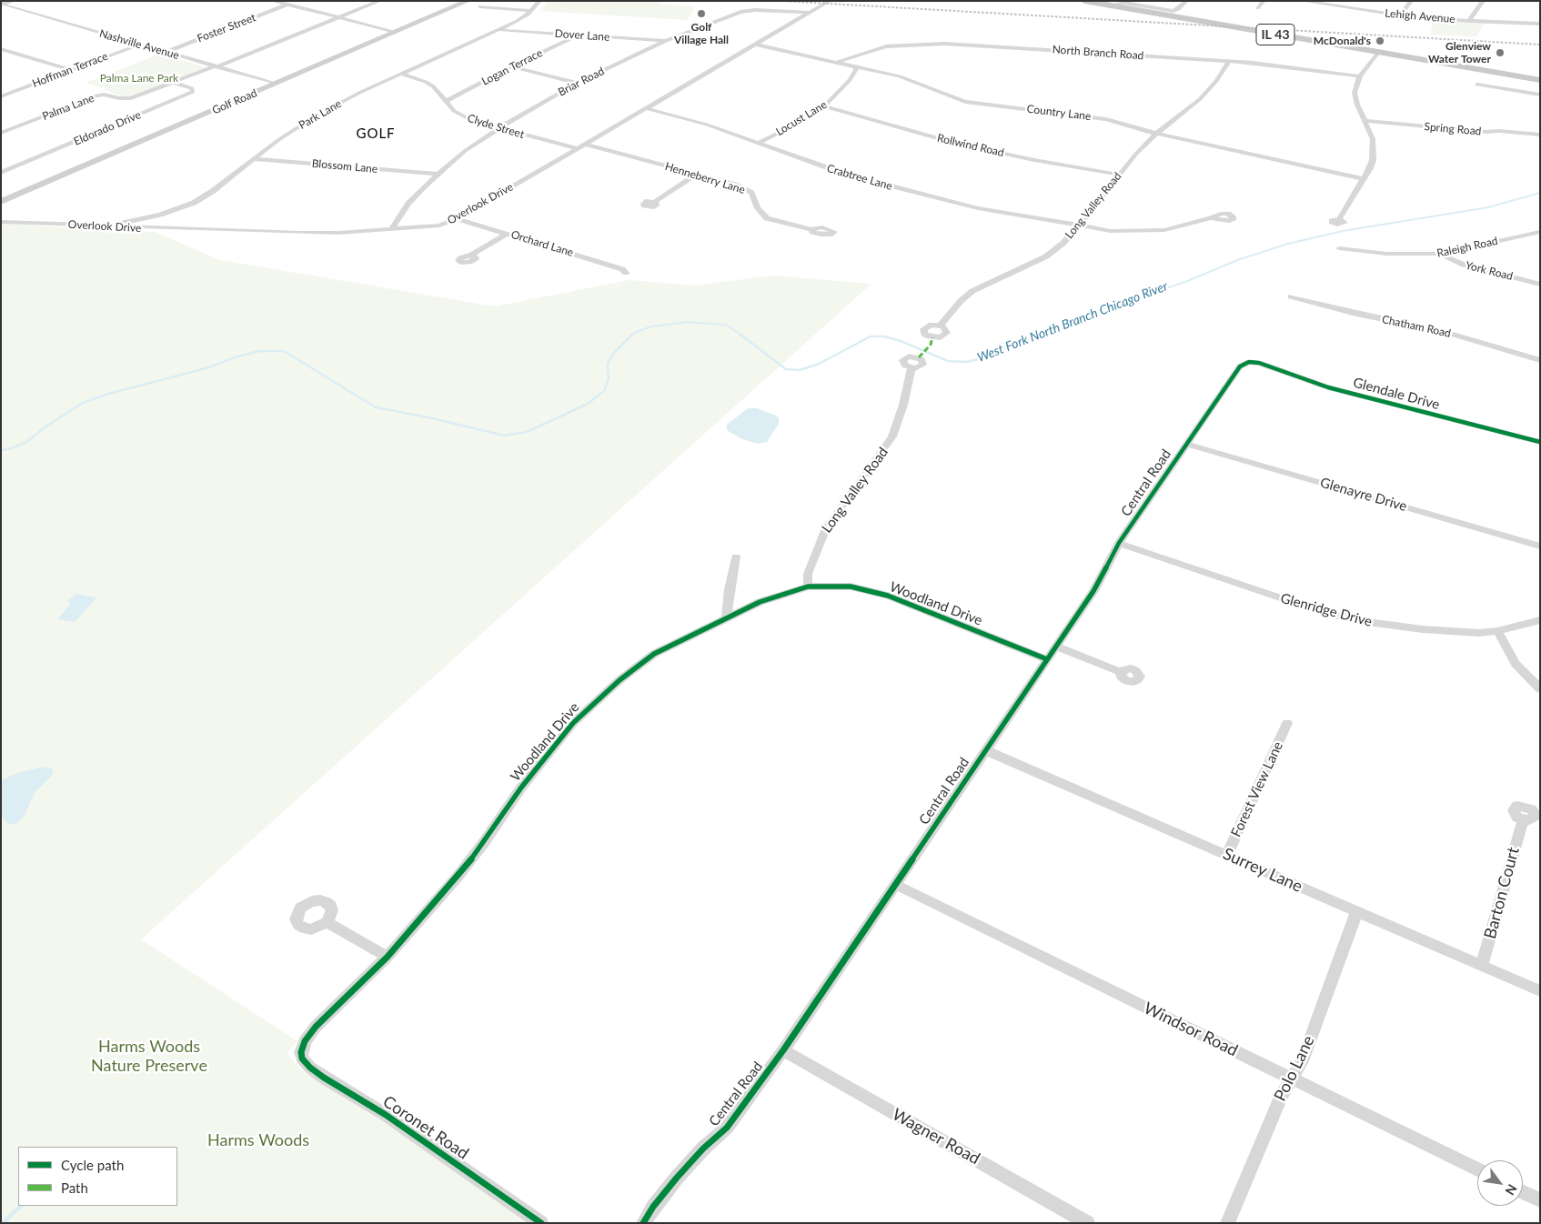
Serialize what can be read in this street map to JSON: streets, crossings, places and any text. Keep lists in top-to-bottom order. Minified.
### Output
{"streets":{"main road":["IL 43","Golf Road"],"street":["Lehigh Avenue","Foster Street","Dover Lane","Nashville Avenue","North Branch Road","Logan Terrace","Hoffman Terrace","Briar Road","Palma Lane","Country Lane","Park Lane","Locust Lane","Clyde Street","Eldorado Drive","Spring Road","Rollwind Road","Blossom Lane","Crabtree Lane","Henneberry Lane","Overlook Drive","Long Valley Road","Orchard Lane","Raleigh Road","York Road","Chatham Road","Glendale Drive","Central Road","Glenayre Drive","Woodland Drive","Glenridge Drive","Forest View Lane","Surrey Lane","Barton Court","Windsor Road","Polo Lane","Coronet Road","Wagner Road"]},"crossings":[["Foster Street","Nashville Avenue"],["Dover Lane","Logan Terrace"],["Dover Lane","Briar Road"],["Dover Lane","Park Lane"],["Nashville Avenue","Hoffman Terrace"],["Nashville Avenue","Golf Road"],["Nashville Avenue","Palma Lane"],["North Branch Road","Country Lane"],["North Branch Road","Long Valley Road"],["Logan Terrace","Clyde Street"],["Briar Road","Clyde Street"],["Briar Road","Blossom Lane"],["Briar Road","Overlook Drive"],["Palma Lane","Eldorado Drive"],["Country Lane","Locust Lane"],["Country Lane","Overlook Drive"],["Country Lane","Long Valley Road"],["Park Lane","Clyde Street"],["Park Lane","Blossom Lane"],["Park Lane","Overlook Drive"],["Locust Lane","Rollwind Road"],["Locust Lane","Crabtree Lane"],["Clyde Street","Overlook Drive"],["Rollwind Road","Long Valley Road"],["Crabtree Lane","Overlook Drive"],["Crabtree Lane","Long Valley Road"],["Henneberry Lane","Overlook Drive"],["Overlook Drive","Orchard Lane"],["Long Valley Road","Woodland Drive"],["Raleigh Road","York Road"],["Glendale Drive","Central Road"],["Central Road","Glenayre Drive"],["Central Road","Woodland Drive"],["Central Road","Glenridge Drive"],["Central Road","Surrey Lane"],["Central Road","Windsor Road"],["Central Road","Wagner Road"],["Woodland Drive","Coronet Road"],["Forest View Lane","Surrey Lane"],["Surrey Lane","Barton Court"],["Surrey Lane","Polo Lane"],["Windsor Road","Polo Lane"]],"districts":["GOLF"],"water":["West Fork North Branch Chicago River"],"parks":["Palma Lane Park","Harms Woods Nature Preserve","Harms Woods"],"places":["Golf Village Hall","McDonald's","Glenview Water Tower"],"legend":["Cycle path","Path"],"north":"bottom right"}
